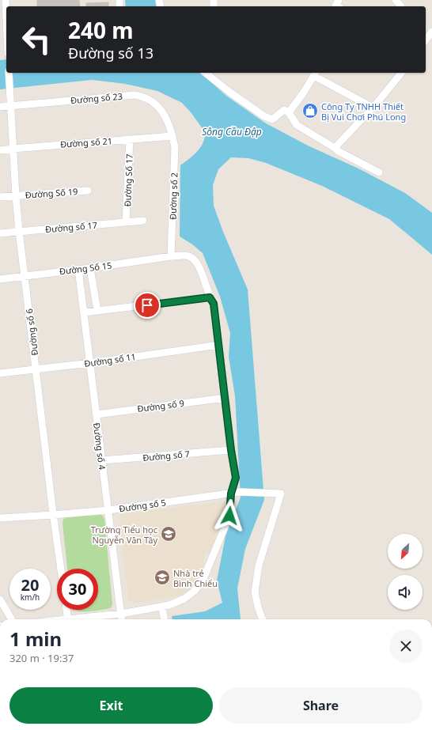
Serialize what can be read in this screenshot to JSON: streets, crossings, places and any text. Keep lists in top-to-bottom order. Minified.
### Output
{"streets":{"street":["Đường số 23","Đường số 21","Đường Số 17","Đường Số 19","Đường số 2","Đường số 17","Đường Số 15","Đường số 6","Đường số 11","Đường số 9","Đường số 4","Đường số 7","Đường số 5"]},"crossings":[["Đường số 23","Đường số 21"],["Đường số 23","Đường số 2"],["Đường số 23","Đường số 6"],["Đường số 21","Đường Số 17"],["Đường số 21","Đường số 2"],["Đường số 21","Đường số 6"],["Đường Số 17","Đường số 17"],["Đường Số 19","Đường số 6"],["Đường số 2","Đường Số 15"],["Đường số 17","Đường số 6"],["Đường Số 15","Đường số 6"],["Đường Số 15","Đường số 4"],["Đường số 6","Đường số 11"],["Đường số 6","Đường số 5"],["Đường số 11","Đường số 4"],["Đường số 9","Đường số 4"],["Đường số 4","Đường số 7"],["Đường số 4","Đường số 5"]],"water":["Sông Cầu Đập"],"places":{"shop":["Công Ty TNHH Thiết Bị Vui Chơi Phú Long"],"school or university":["Trường Tiểu học Nguyễn Văn Tây","Nhà trẻ Bình Chiểu"]},"north":"bottom left","page":{"turn":["240 m","Đường số 13"],"speed":"20 km/h","limit":"30","heading":["1 min","320 m · 19:37"],"buttons":["Exit","Share"]}}
